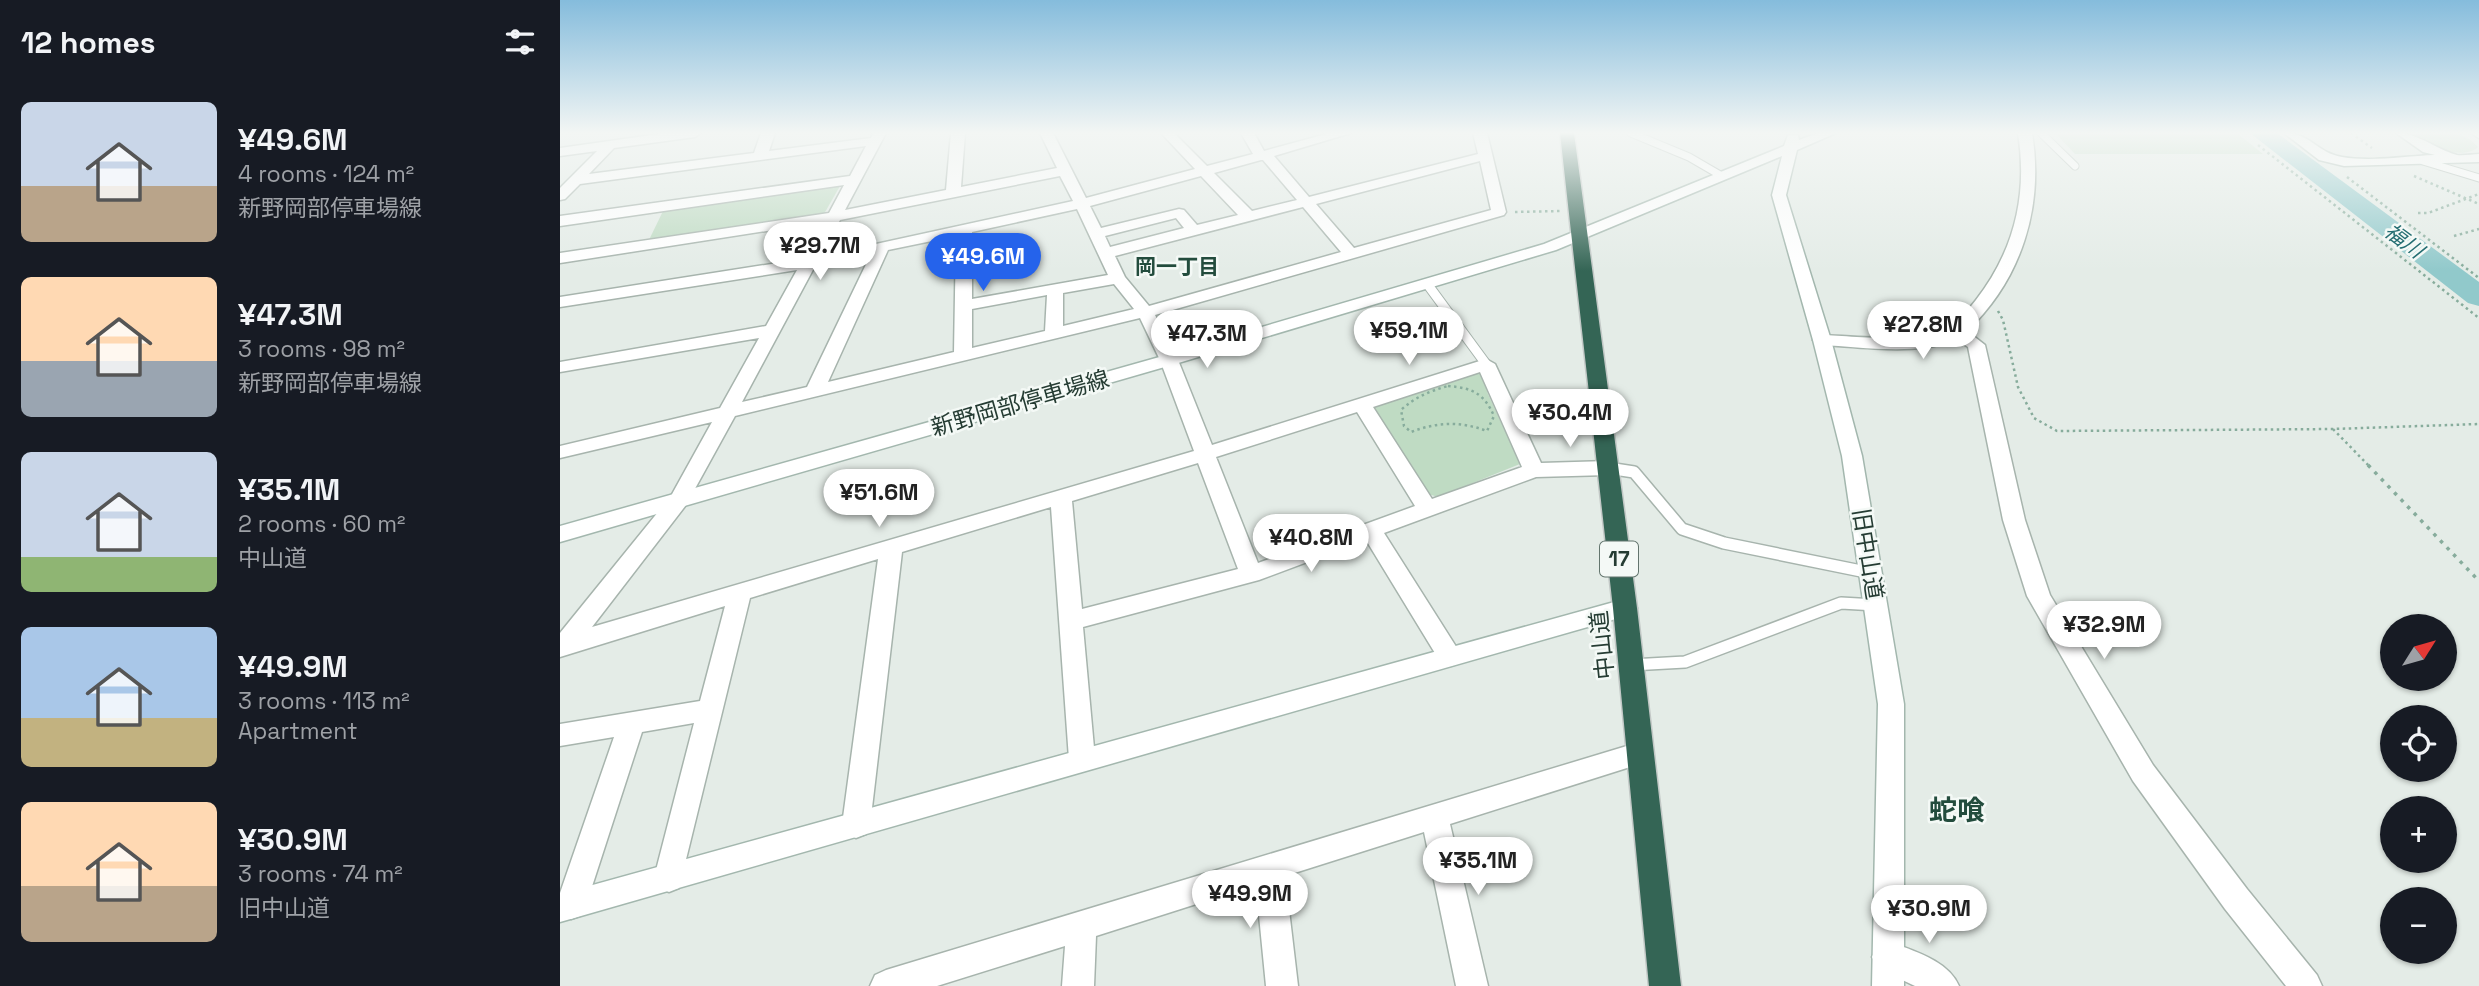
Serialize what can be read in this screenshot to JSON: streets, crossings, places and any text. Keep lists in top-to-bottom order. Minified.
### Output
{"streets":{"highway":["17","中山道"],"street":["新野岡部停車場線","旧中山道"]},"crossings":[["新野岡部停車場線","中山道"]],"districts":["岡一丁目","蛇喰"],"water":["福川"],"north":"top right","page":{"heading":"12 homes","list":[{"name":"¥49.6M","note":"4 rooms · 124 m² · 新野岡部停車場線"},{"name":"¥47.3M","note":"3 rooms · 98 m² · 新野岡部停車場線"},{"name":"¥35.1M","note":"2 rooms · 60 m² · 中山道"},{"name":"¥49.9M","note":"3 rooms · 113 m² · Apartment"},{"name":"¥30.9M","note":"3 rooms · 74 m² · 旧中山道"}],"price":["¥29.7M","¥49.6M","¥27.8M","¥59.1M","¥47.3M","¥30.4M","¥51.6M","¥40.8M","¥32.9M","¥35.1M","¥49.9M","¥30.9M"],"map_buttons":["+","−"]}}
